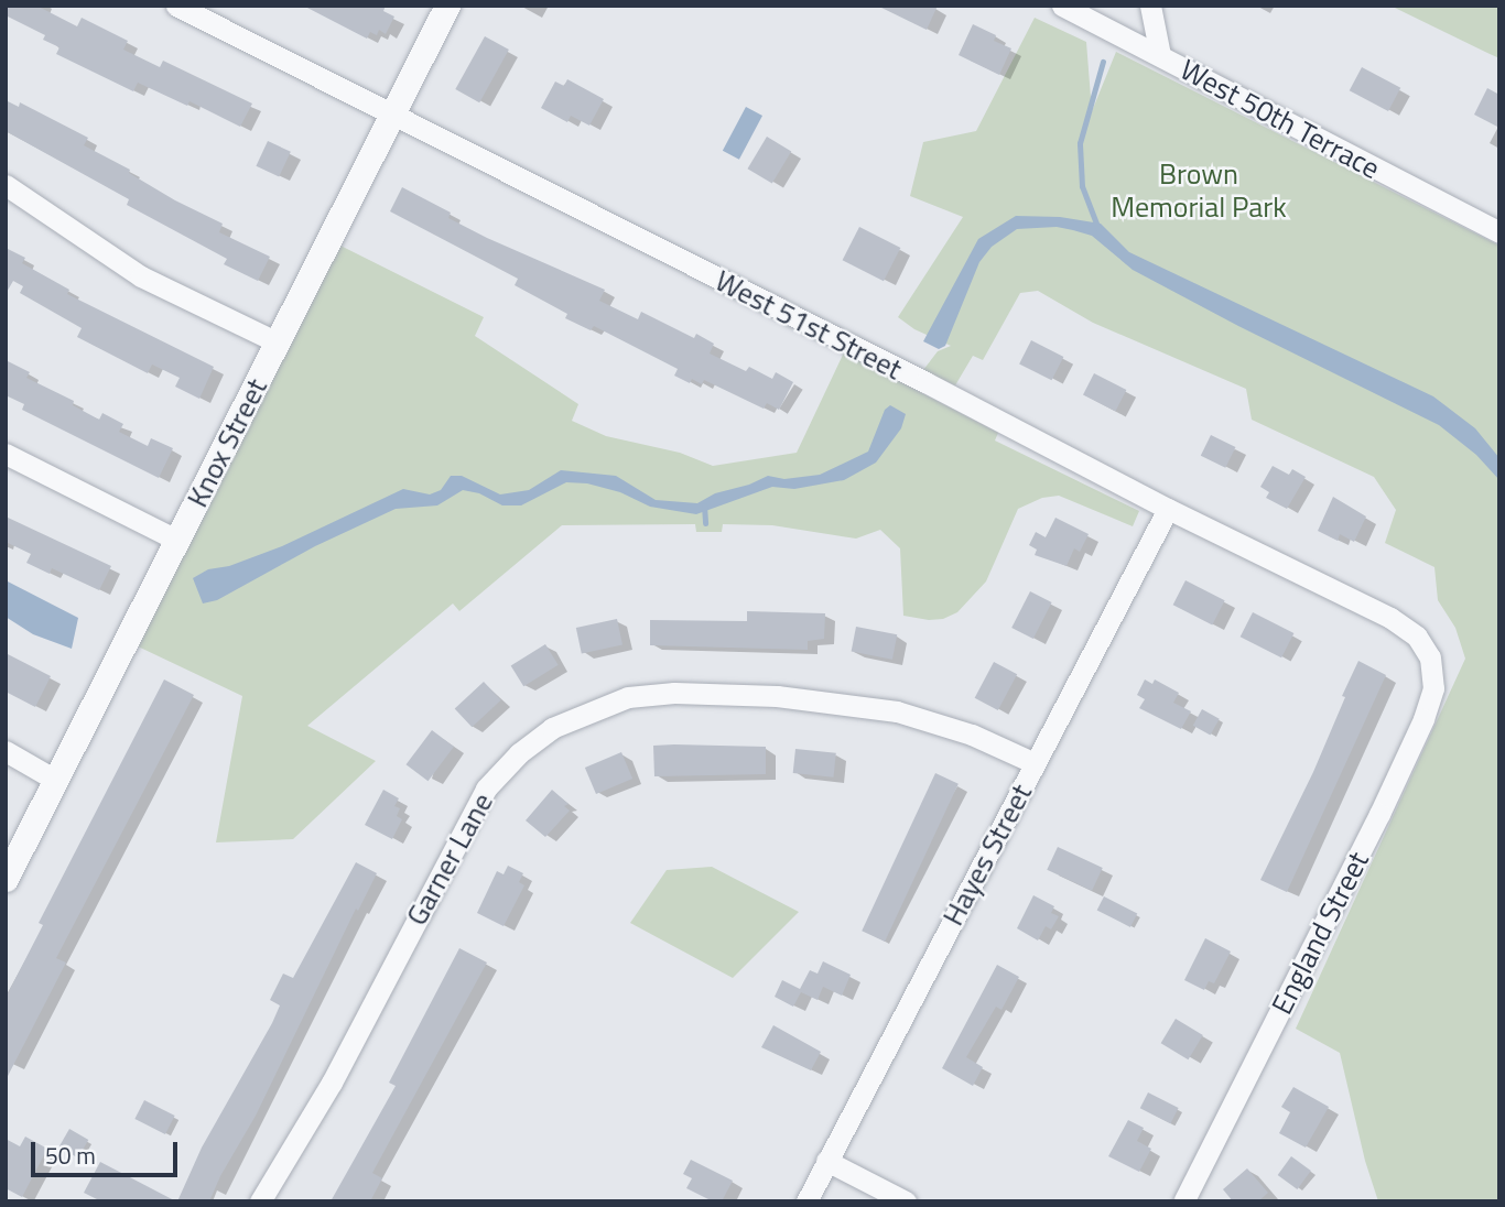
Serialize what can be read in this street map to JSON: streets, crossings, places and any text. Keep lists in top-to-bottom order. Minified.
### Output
{"streets":{"street":["West 50th Terrace","West 51st Street","Knox Street","Hayes Street","Garner Lane","England Street"]},"crossings":[["West 51st Street","Knox Street"],["West 51st Street","Hayes Street"],["West 51st Street","England Street"],["Hayes Street","Garner Lane"]],"parks":["Brown Memorial Park"],"scale_bar":"50 m"}
